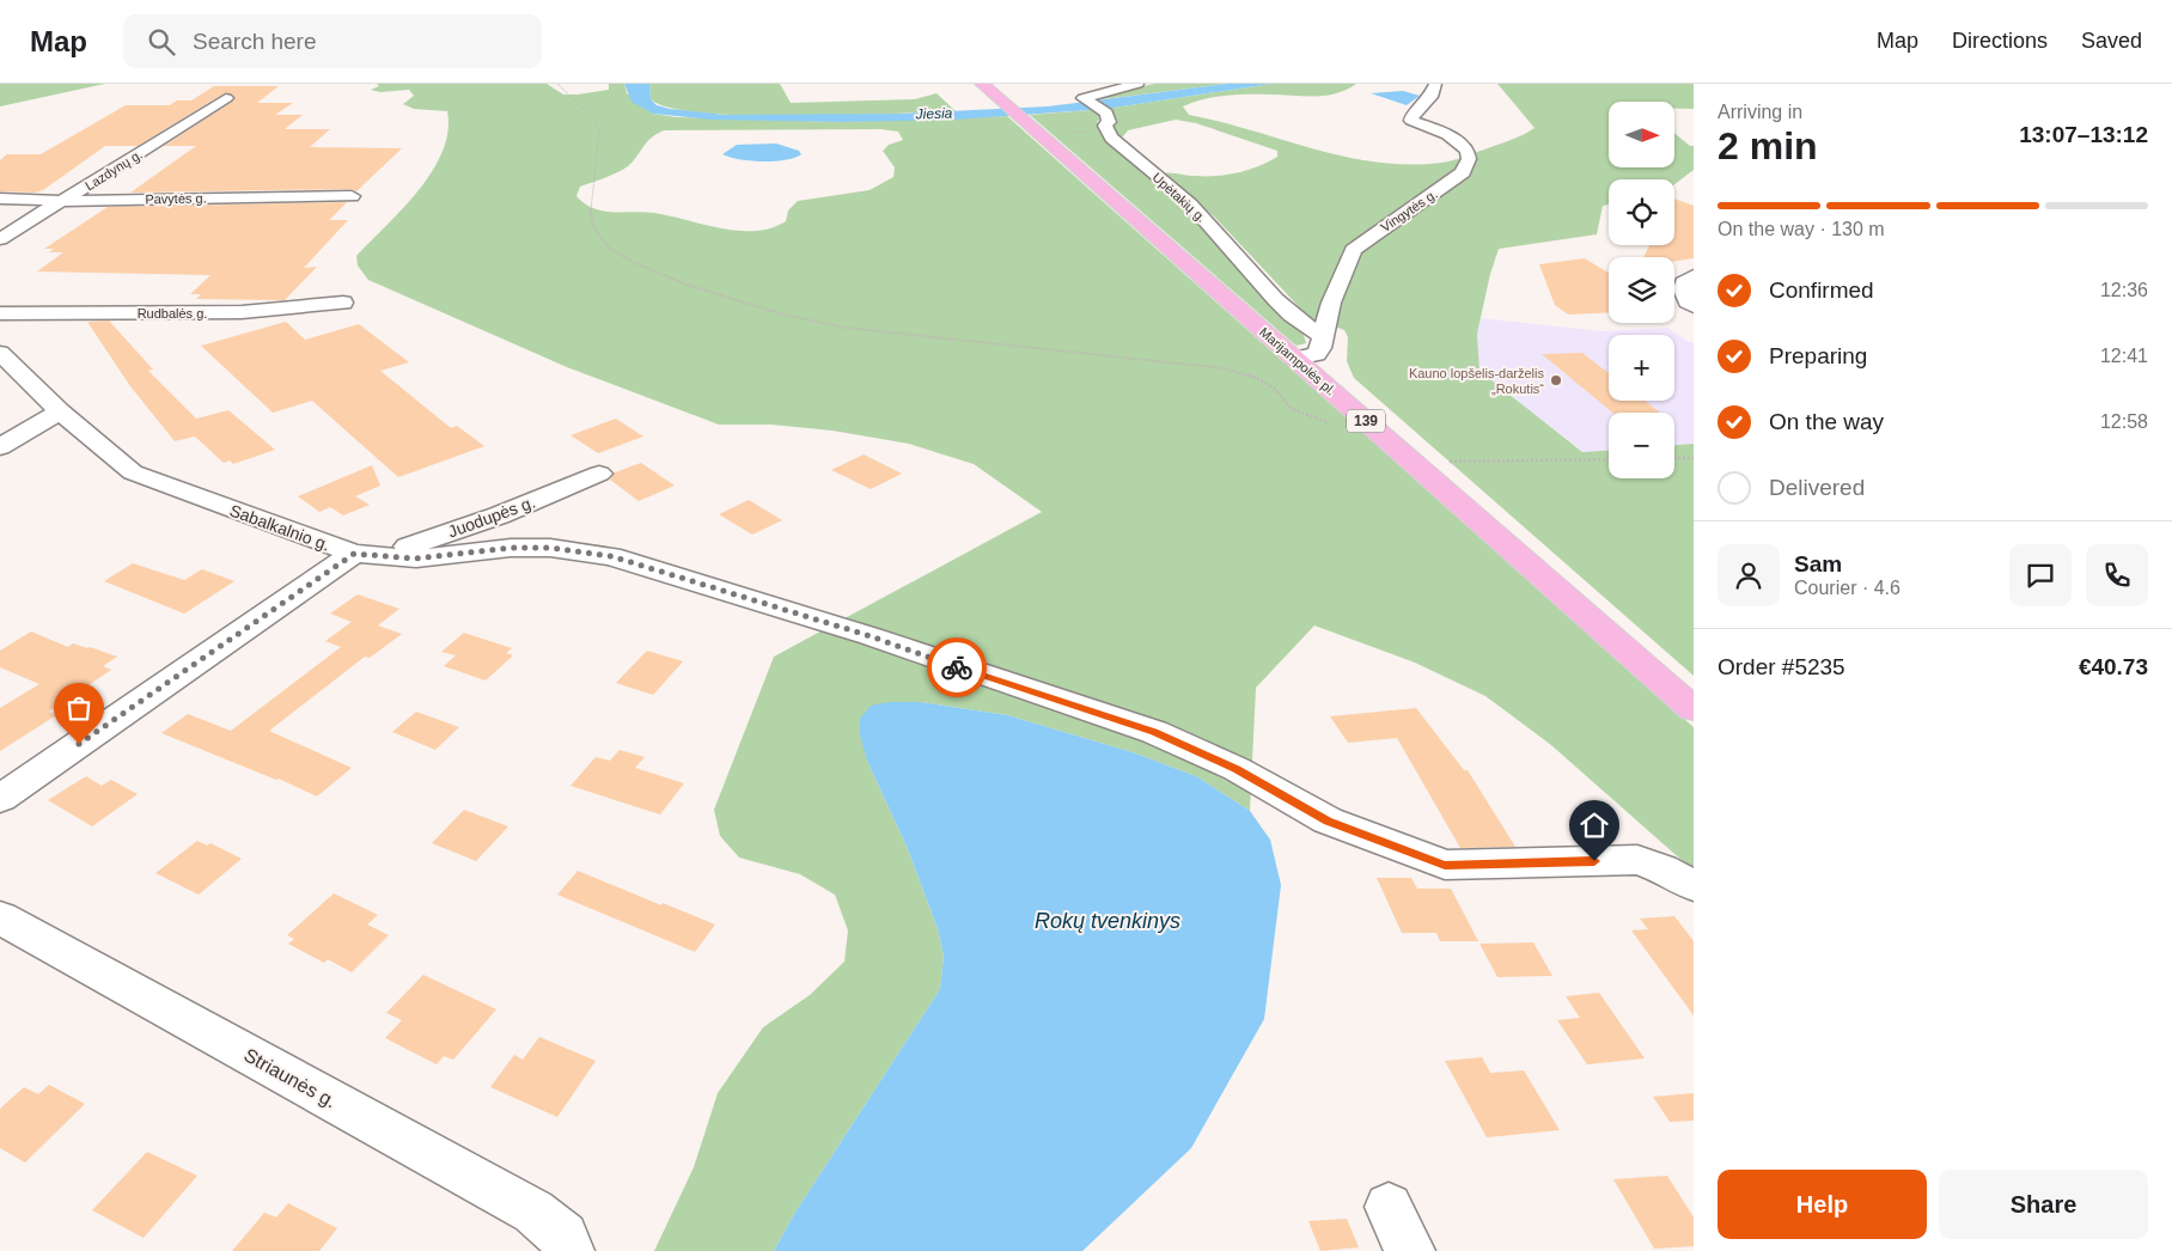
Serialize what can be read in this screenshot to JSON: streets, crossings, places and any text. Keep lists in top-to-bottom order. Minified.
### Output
{"streets":{"main road":["Marijampolės pl.","139"],"street":["Lazdynų g.","Upėtakių g.","Pavytės g.","Vingytės g.","Rudbalės g.","Juodupės g.","Sabalkalnio g.","Striaunės g."]},"crossings":[["Lazdynų g.","Pavytės g."],["Upėtakių g.","Vingytės g."],["Juodupės g.","Sabalkalnio g."]],"water":["Jiesia","Rokų tvenkinys"],"places":["Kauno lopšelis-darželis „Rokutis“"],"north":"right","page":{"header":"Map","search":"Search here","nav":["Map","Directions","Saved"],"heading":["2 min","Arriving in","13:07–13:12"],"panel":["Sam","Courier · 4.6","Order #5235","€40.73"],"map_buttons":["+","−"],"bar":"On the way · 130 m","list":[["Confirmed","12:36"],["Preparing","12:41"],["On the way","12:58"],"Delivered"],"buttons":["Help","Share"]}}
